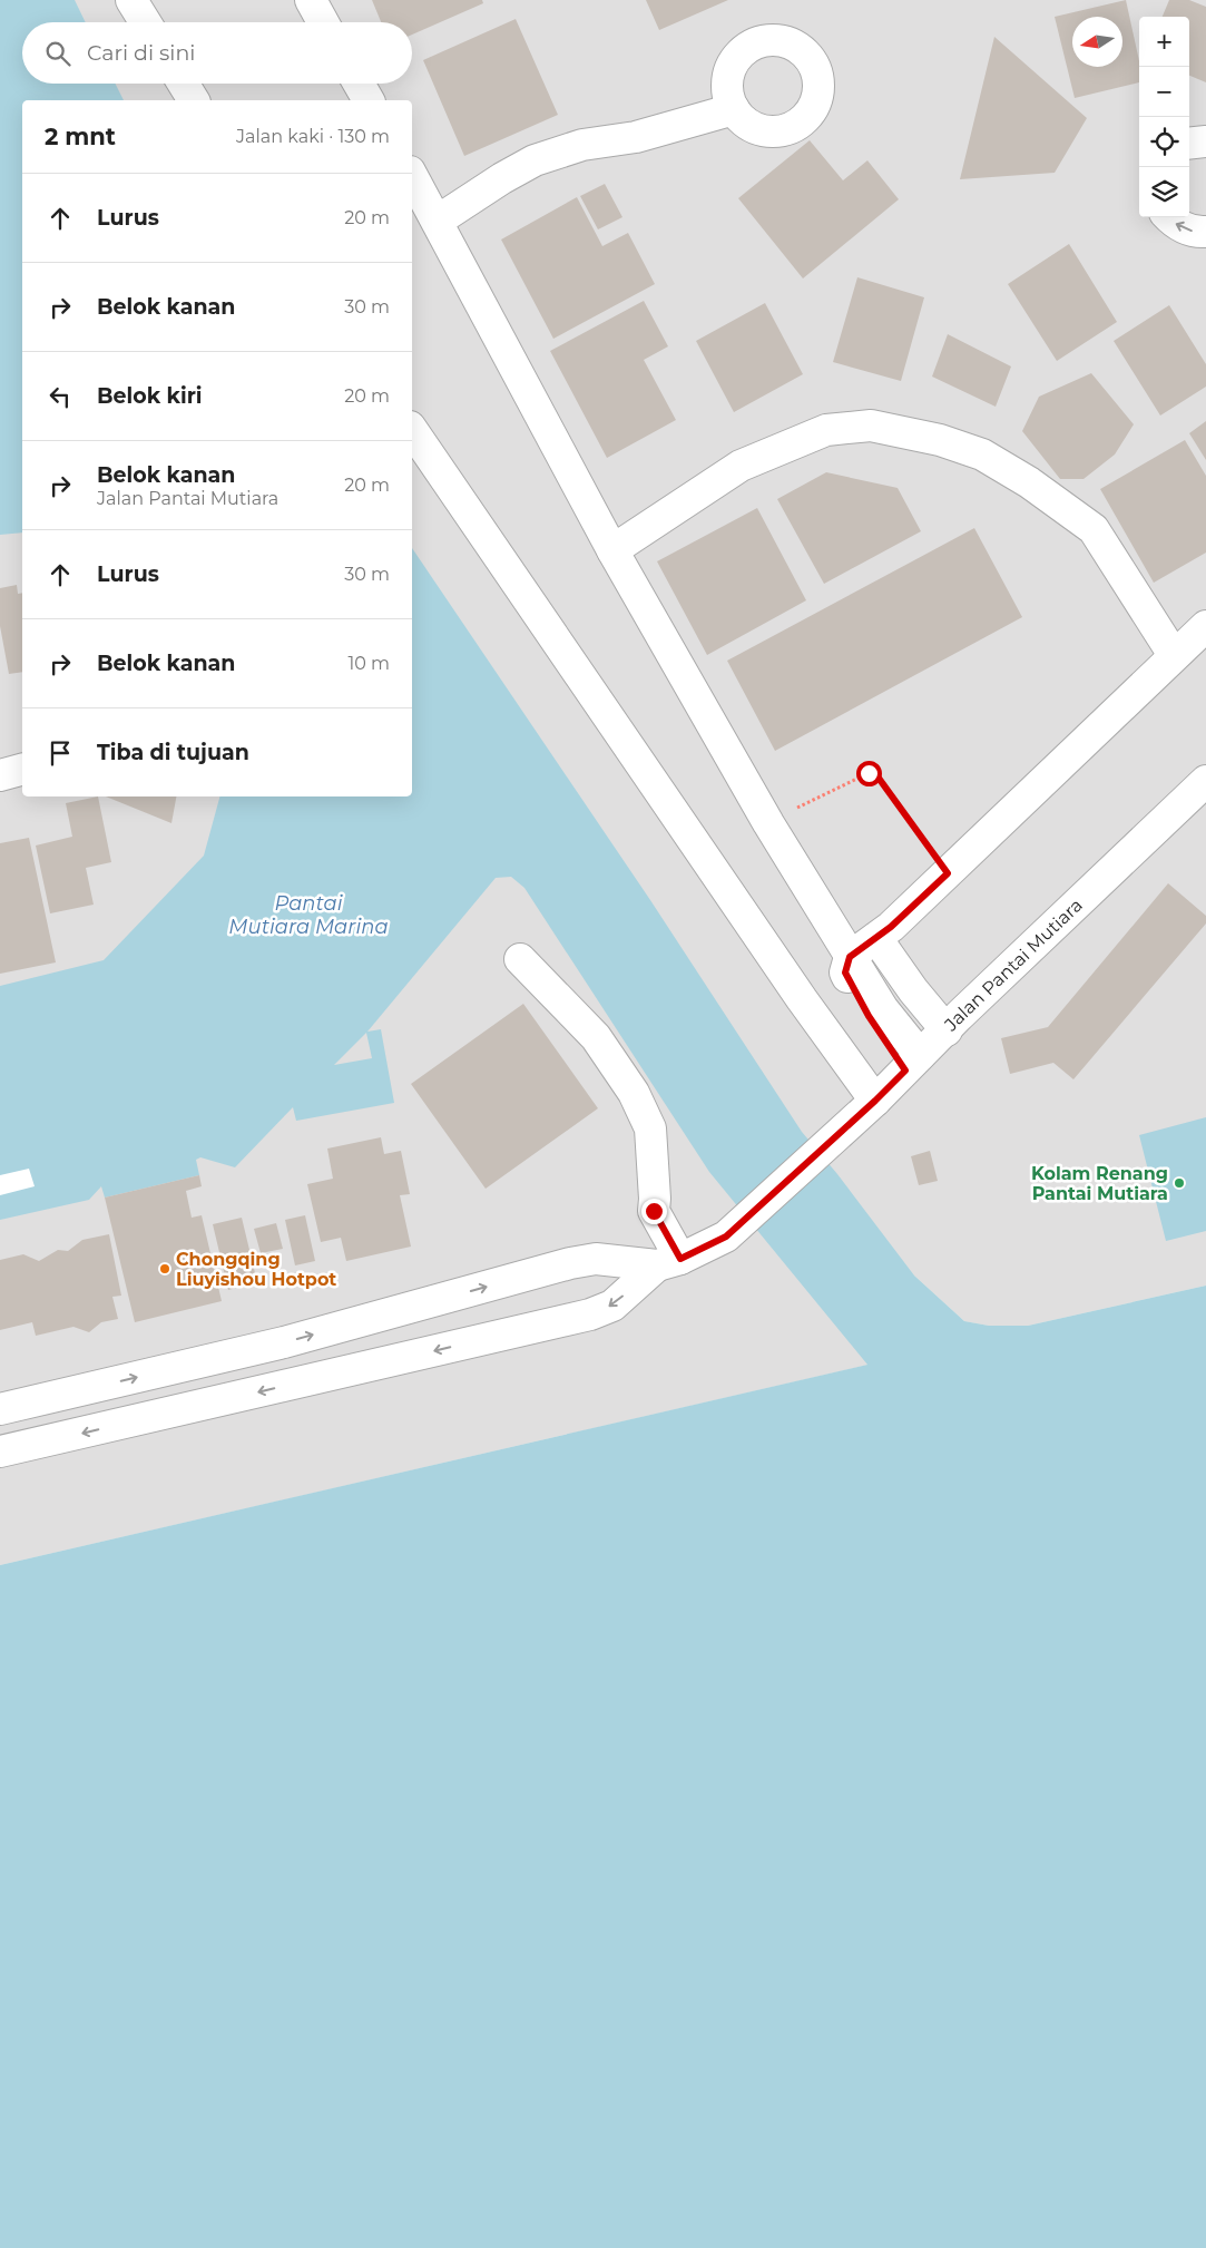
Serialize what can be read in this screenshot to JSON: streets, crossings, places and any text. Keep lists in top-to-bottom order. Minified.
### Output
{"streets":{"street":["Jalan Pantai Mutiara"]},"water":["Pantai Mutiara Marina"],"places":["Kolam Renang Pantai Mutiara","Chongqing Liuyishou Hotpot"],"north":"left","page":{"map_buttons":["+","−"],"search":"Cari di sini","heading":["2 mnt","Jalan kaki · 130 m"],"list":[["Lurus","20 m"],["Belok kanan","30 m"],["Belok kiri","20 m"],["Belok kanan","Jalan Pantai Mutiara","20 m"],["Lurus","30 m"],["Belok kanan","10 m"],"Tiba di tujuan"]}}
